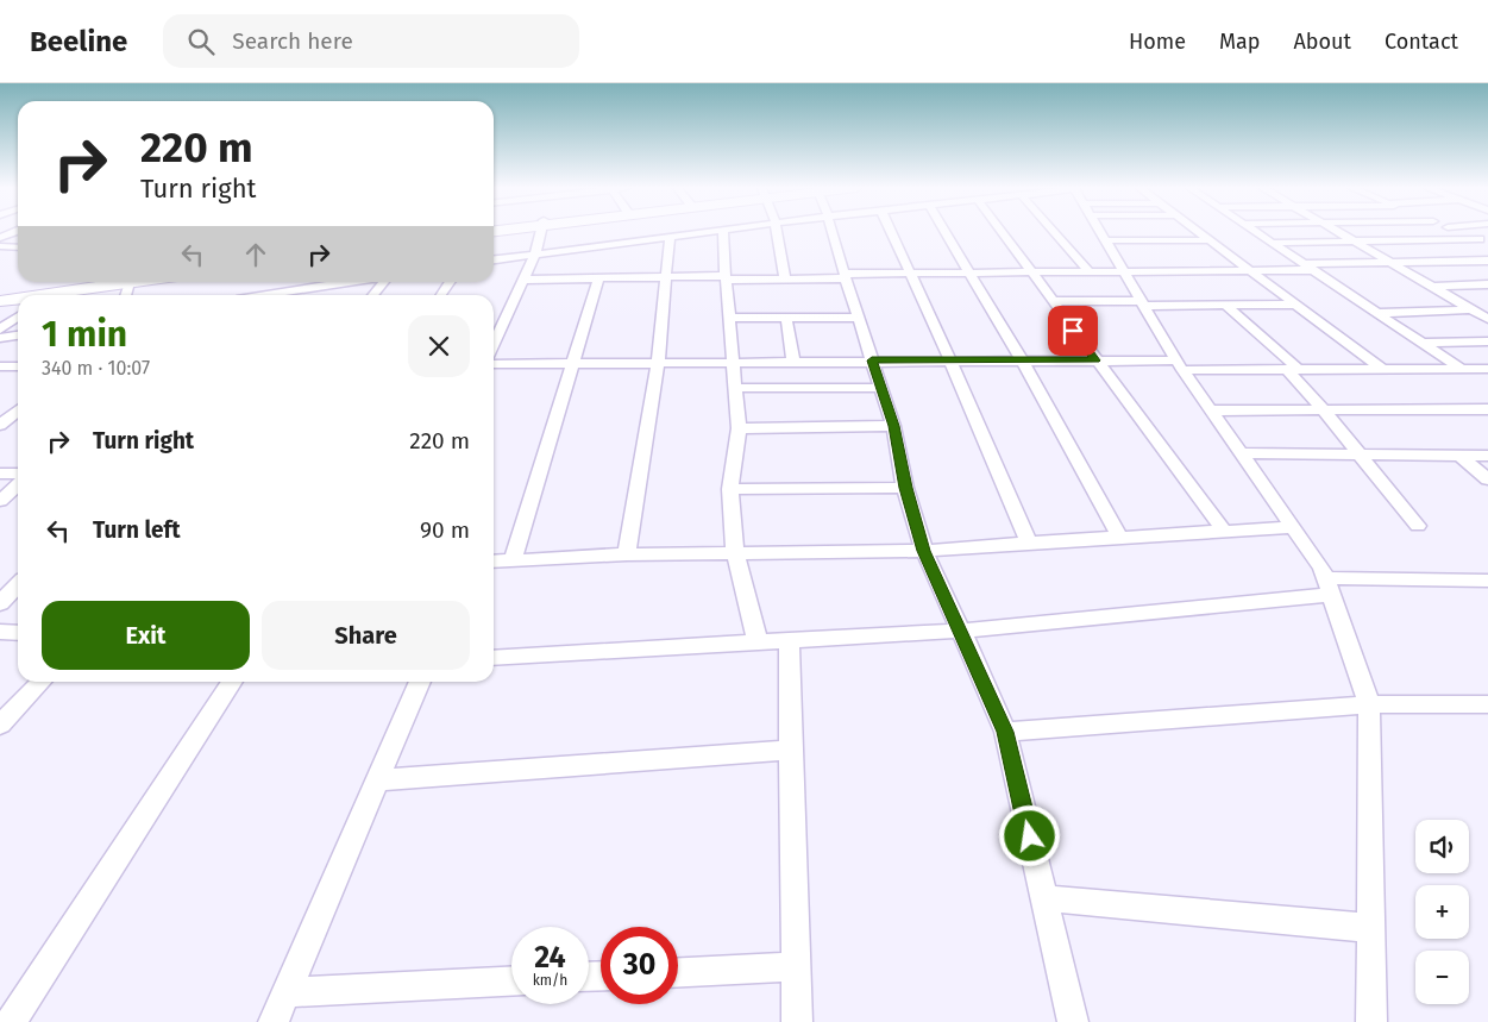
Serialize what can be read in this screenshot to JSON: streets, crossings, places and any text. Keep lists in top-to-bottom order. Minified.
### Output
{"page":{"header":"Beeline","search":"Search here","nav":["Home","Map","About","Contact"],"turn":["220 m","Turn right"],"heading":["1 min","340 m · 10:07"],"list":[{"name":"Turn right","value":"220 m"},{"name":"Turn left","value":"90 m"}],"buttons":["Exit","Share"],"map_buttons":["+","−"],"speed":"24 km/h","limit":"30"}}
